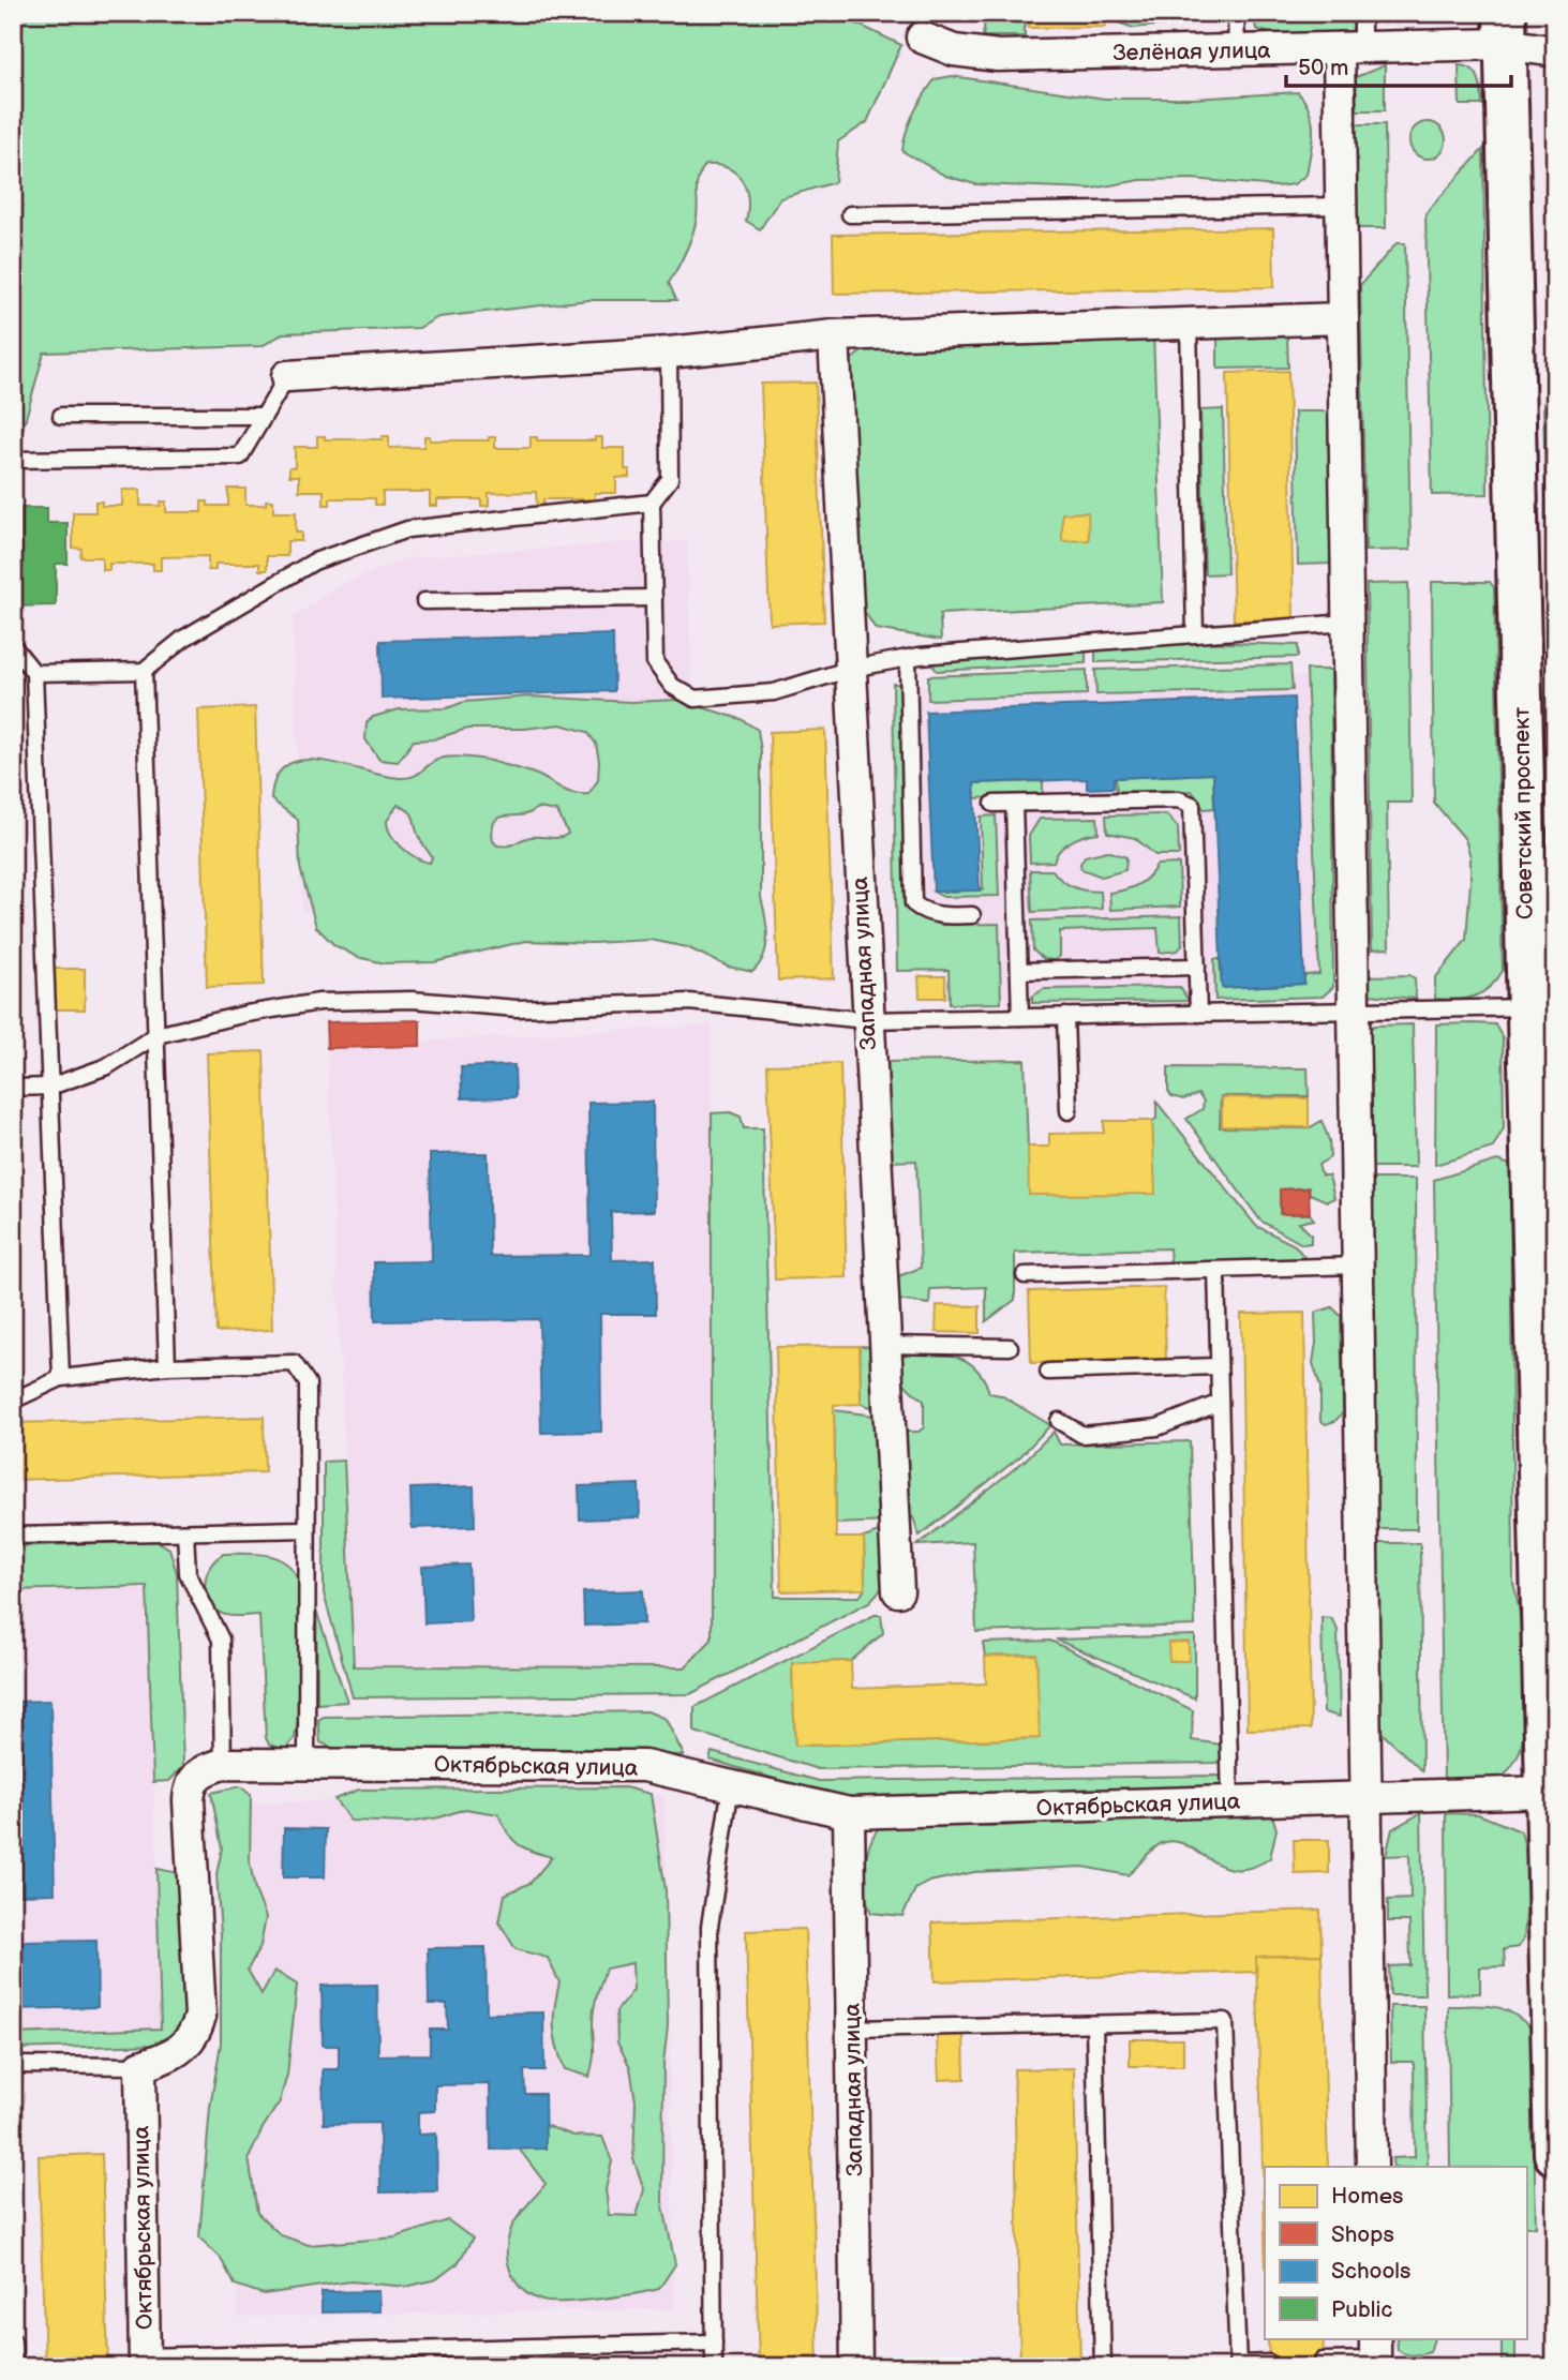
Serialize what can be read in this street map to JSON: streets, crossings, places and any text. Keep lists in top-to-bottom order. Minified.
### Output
{"streets":{"main road":["Советский проспект"],"street":["Зелёная улица","Западная улица","Октябрьская улица"]},"crossings":[["Зелёная улица","Советский проспект"],["Советский проспект","Октябрьская улица"],["Западная улица","Октябрьская улица"]],"legend":["Homes","Shops","Schools","Public"],"scale_bar":"50 m"}
